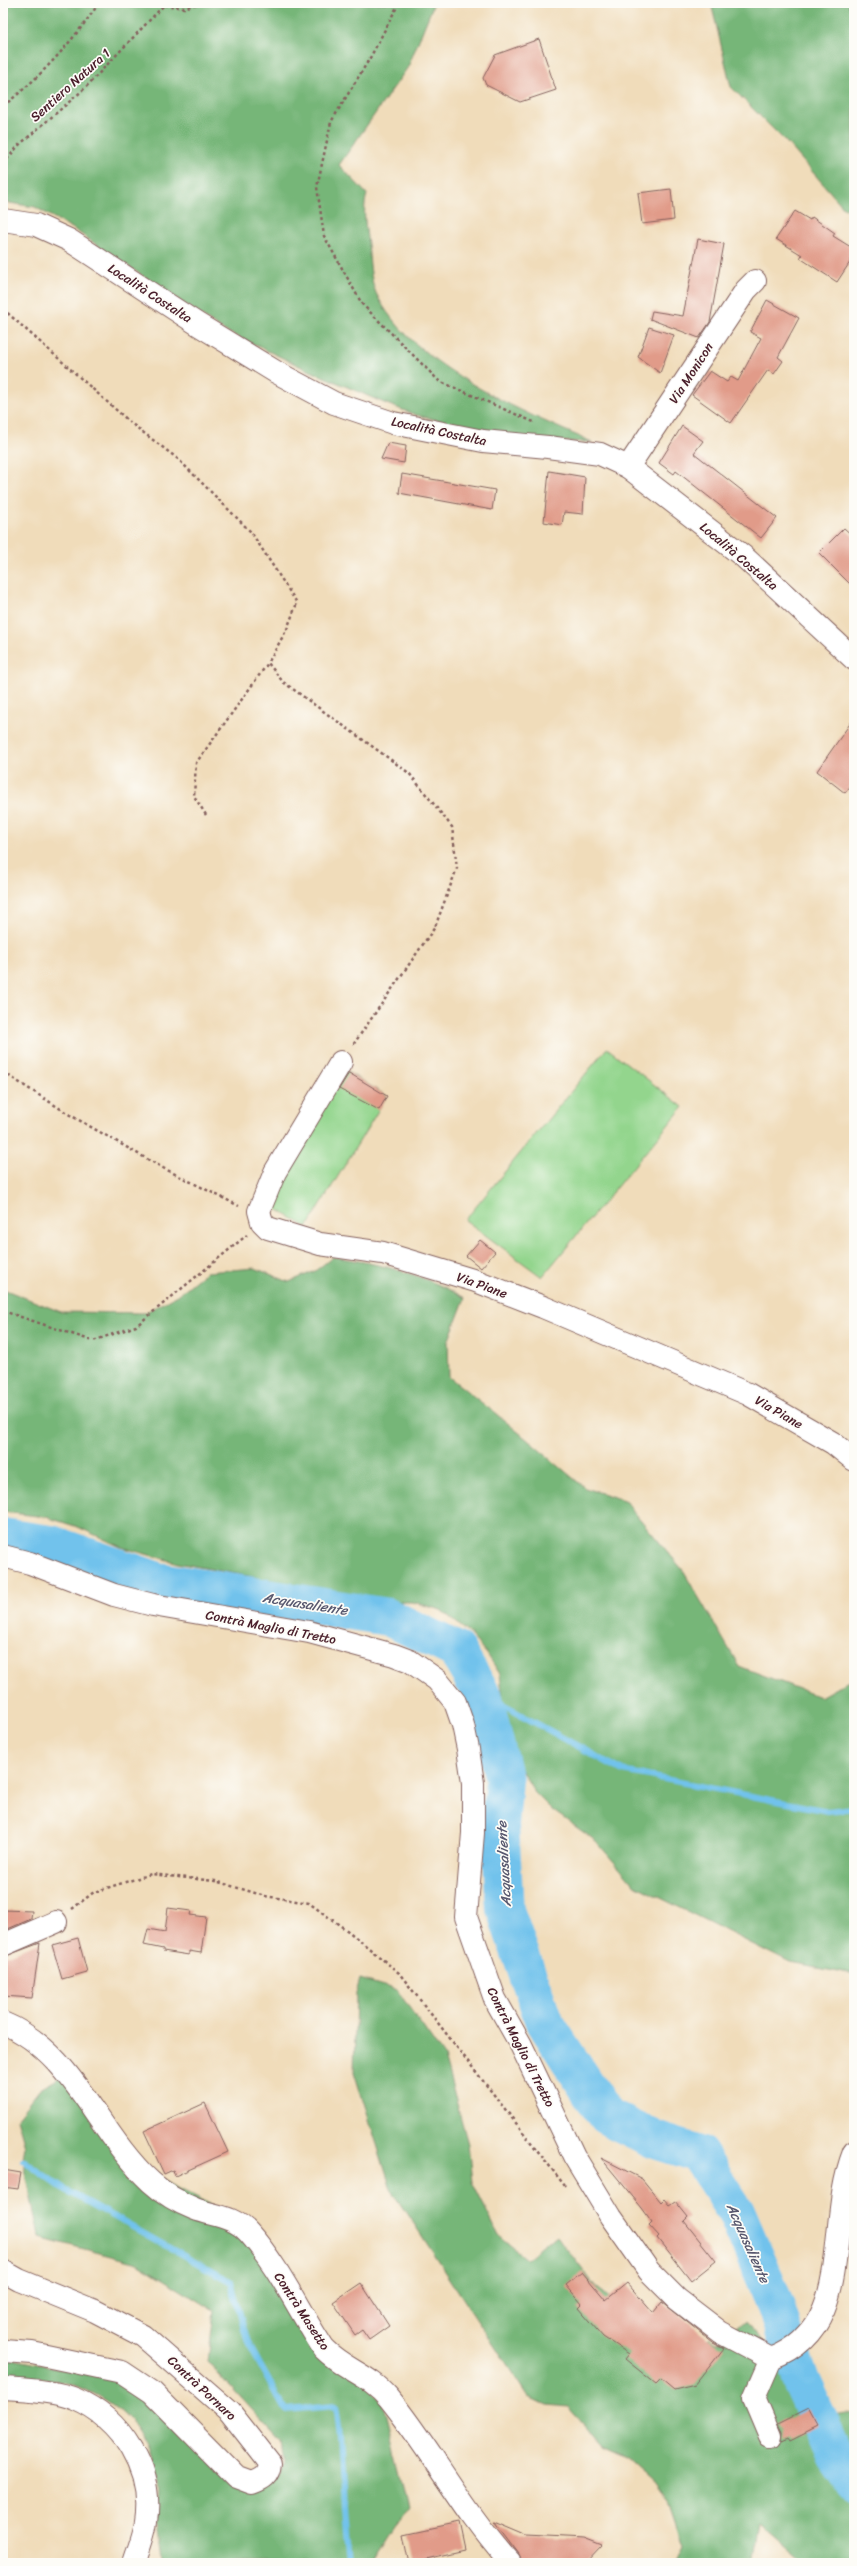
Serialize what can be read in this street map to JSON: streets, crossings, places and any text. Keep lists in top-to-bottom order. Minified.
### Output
{"streets":{"street":["Località Costalta","Via Monicon","Via Piane","Contrà Maglio di Tretto","Contrà Masetto","Contrà Pornaro"],"path":["Sentiero Natura 1"]},"crossings":[["Località Costalta","Via Monicon"]],"water":["Acquasaliente"]}
